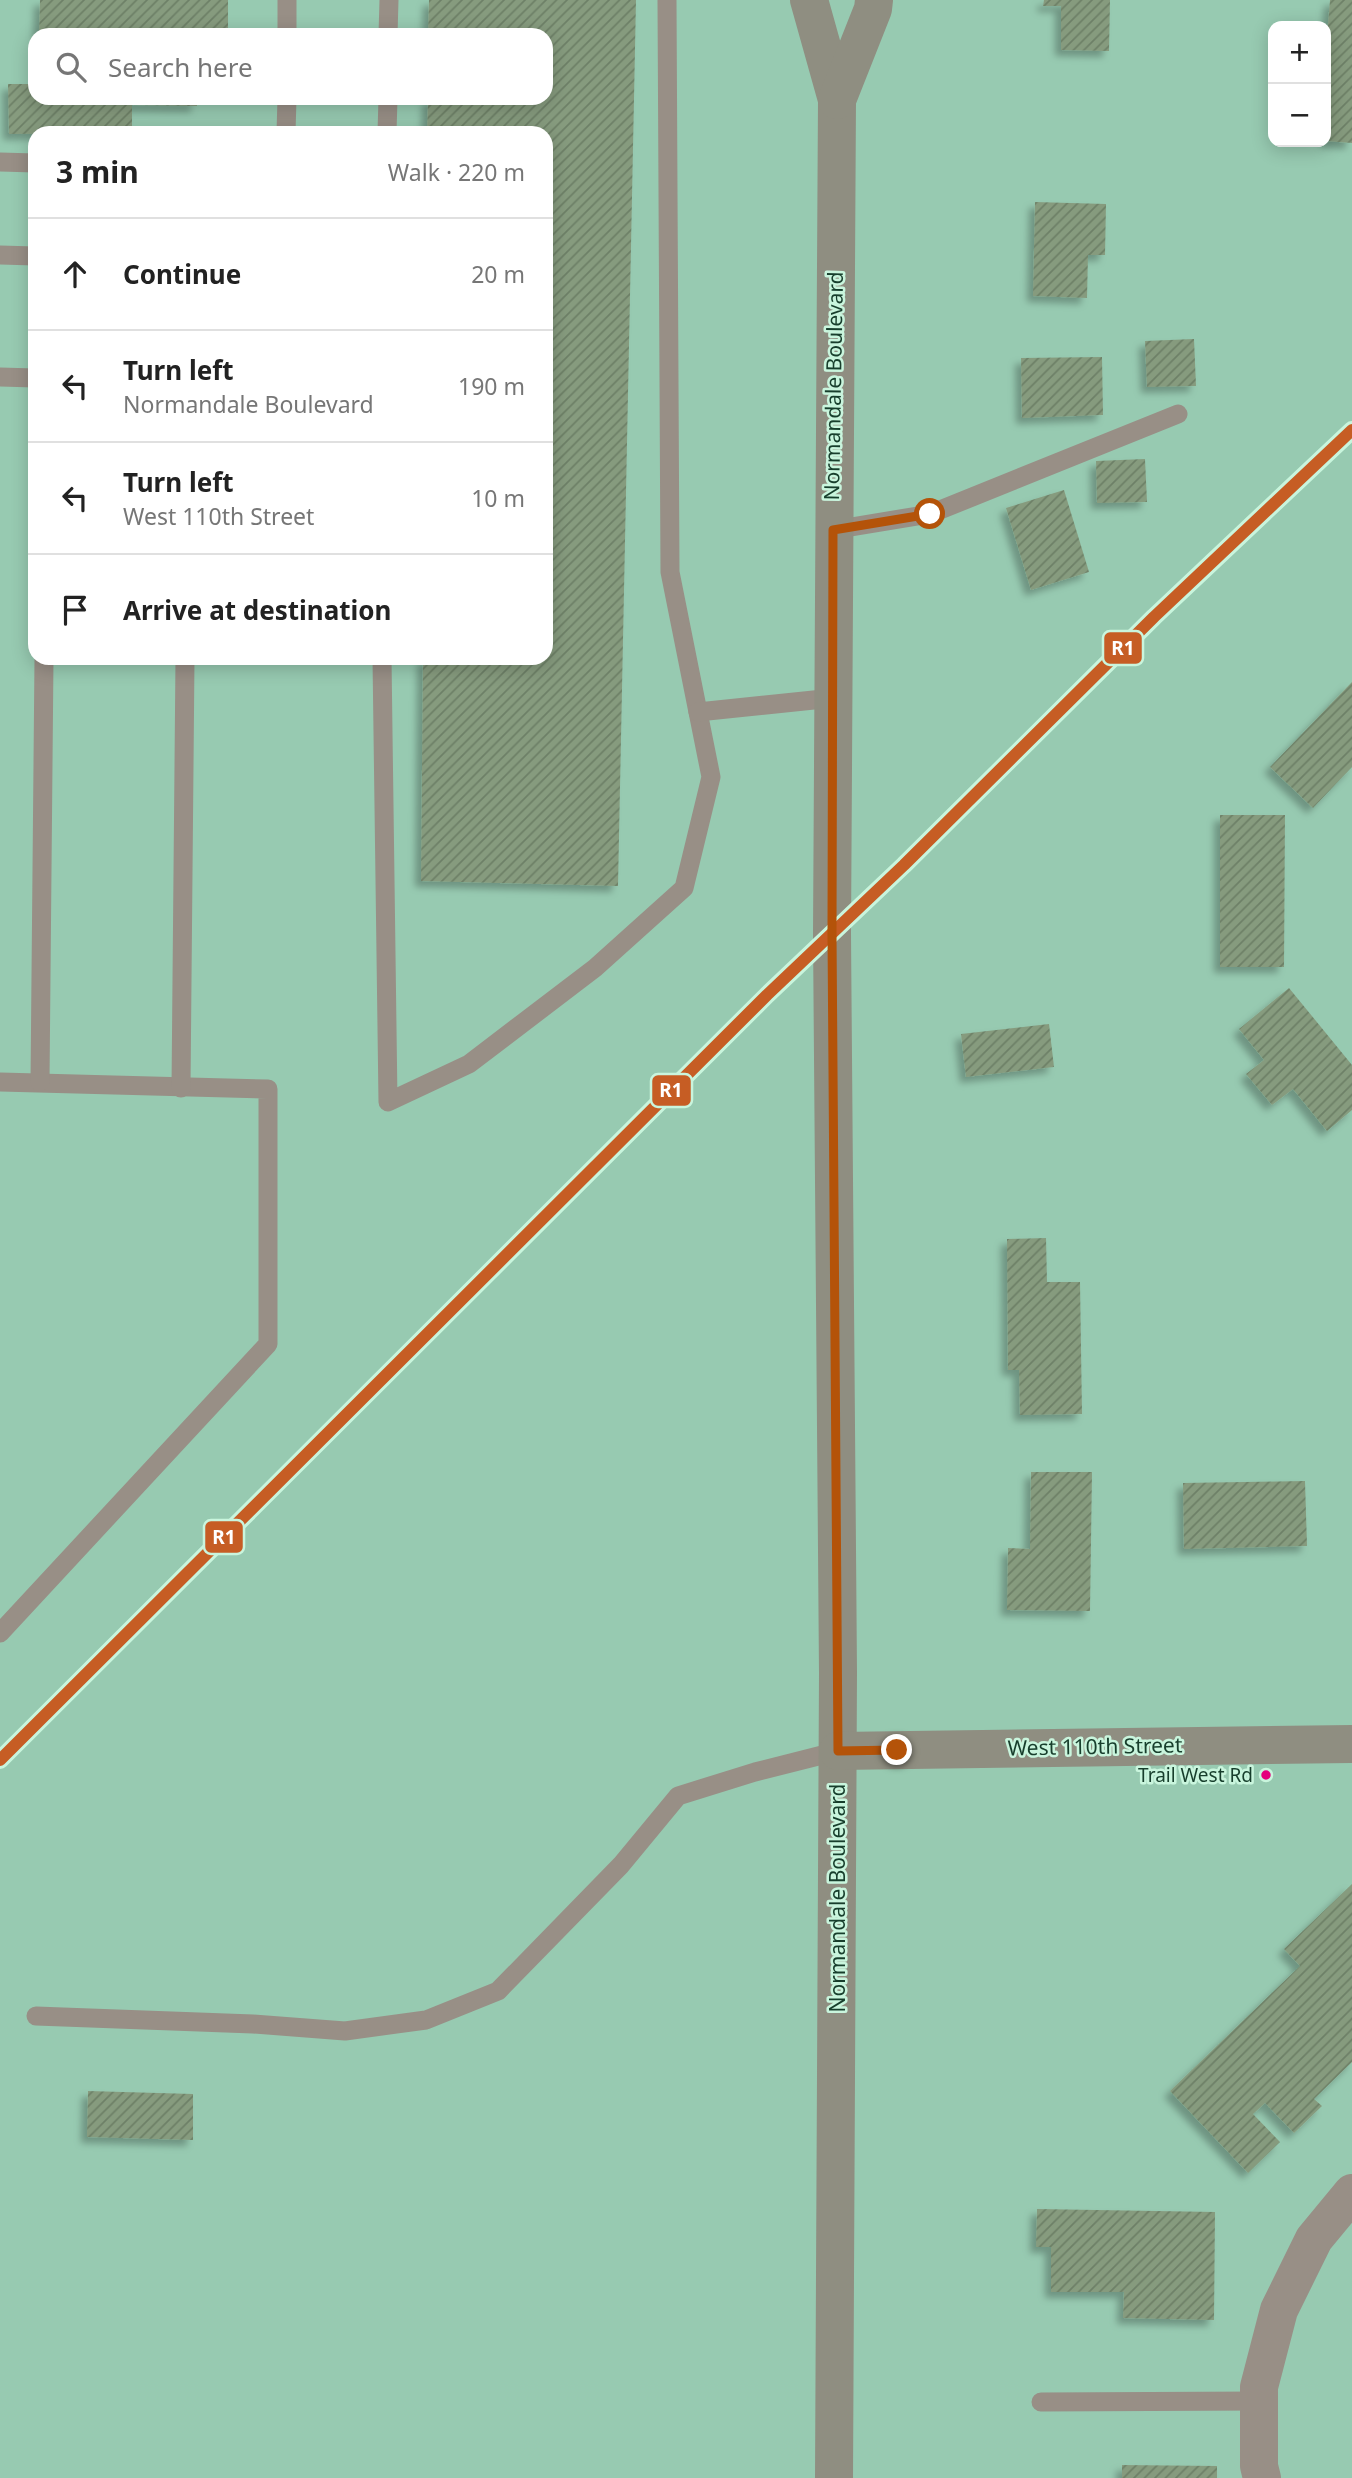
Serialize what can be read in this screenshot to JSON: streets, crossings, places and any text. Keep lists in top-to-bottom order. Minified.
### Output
{"streets":{"street":["Normandale Boulevard","West 110th Street"]},"crossings":[["Normandale Boulevard","West 110th Street"]],"places":["Trail West Rd"],"lines":["transit line R1"],"page":{"map_buttons":["+","−"],"search":"Search here","heading":["3 min","Walk · 220 m"],"list":[["Continue","20 m"],["Turn left","Normandale Boulevard","190 m"],["Turn left","West 110th Street","10 m"],"Arrive at destination"]}}
